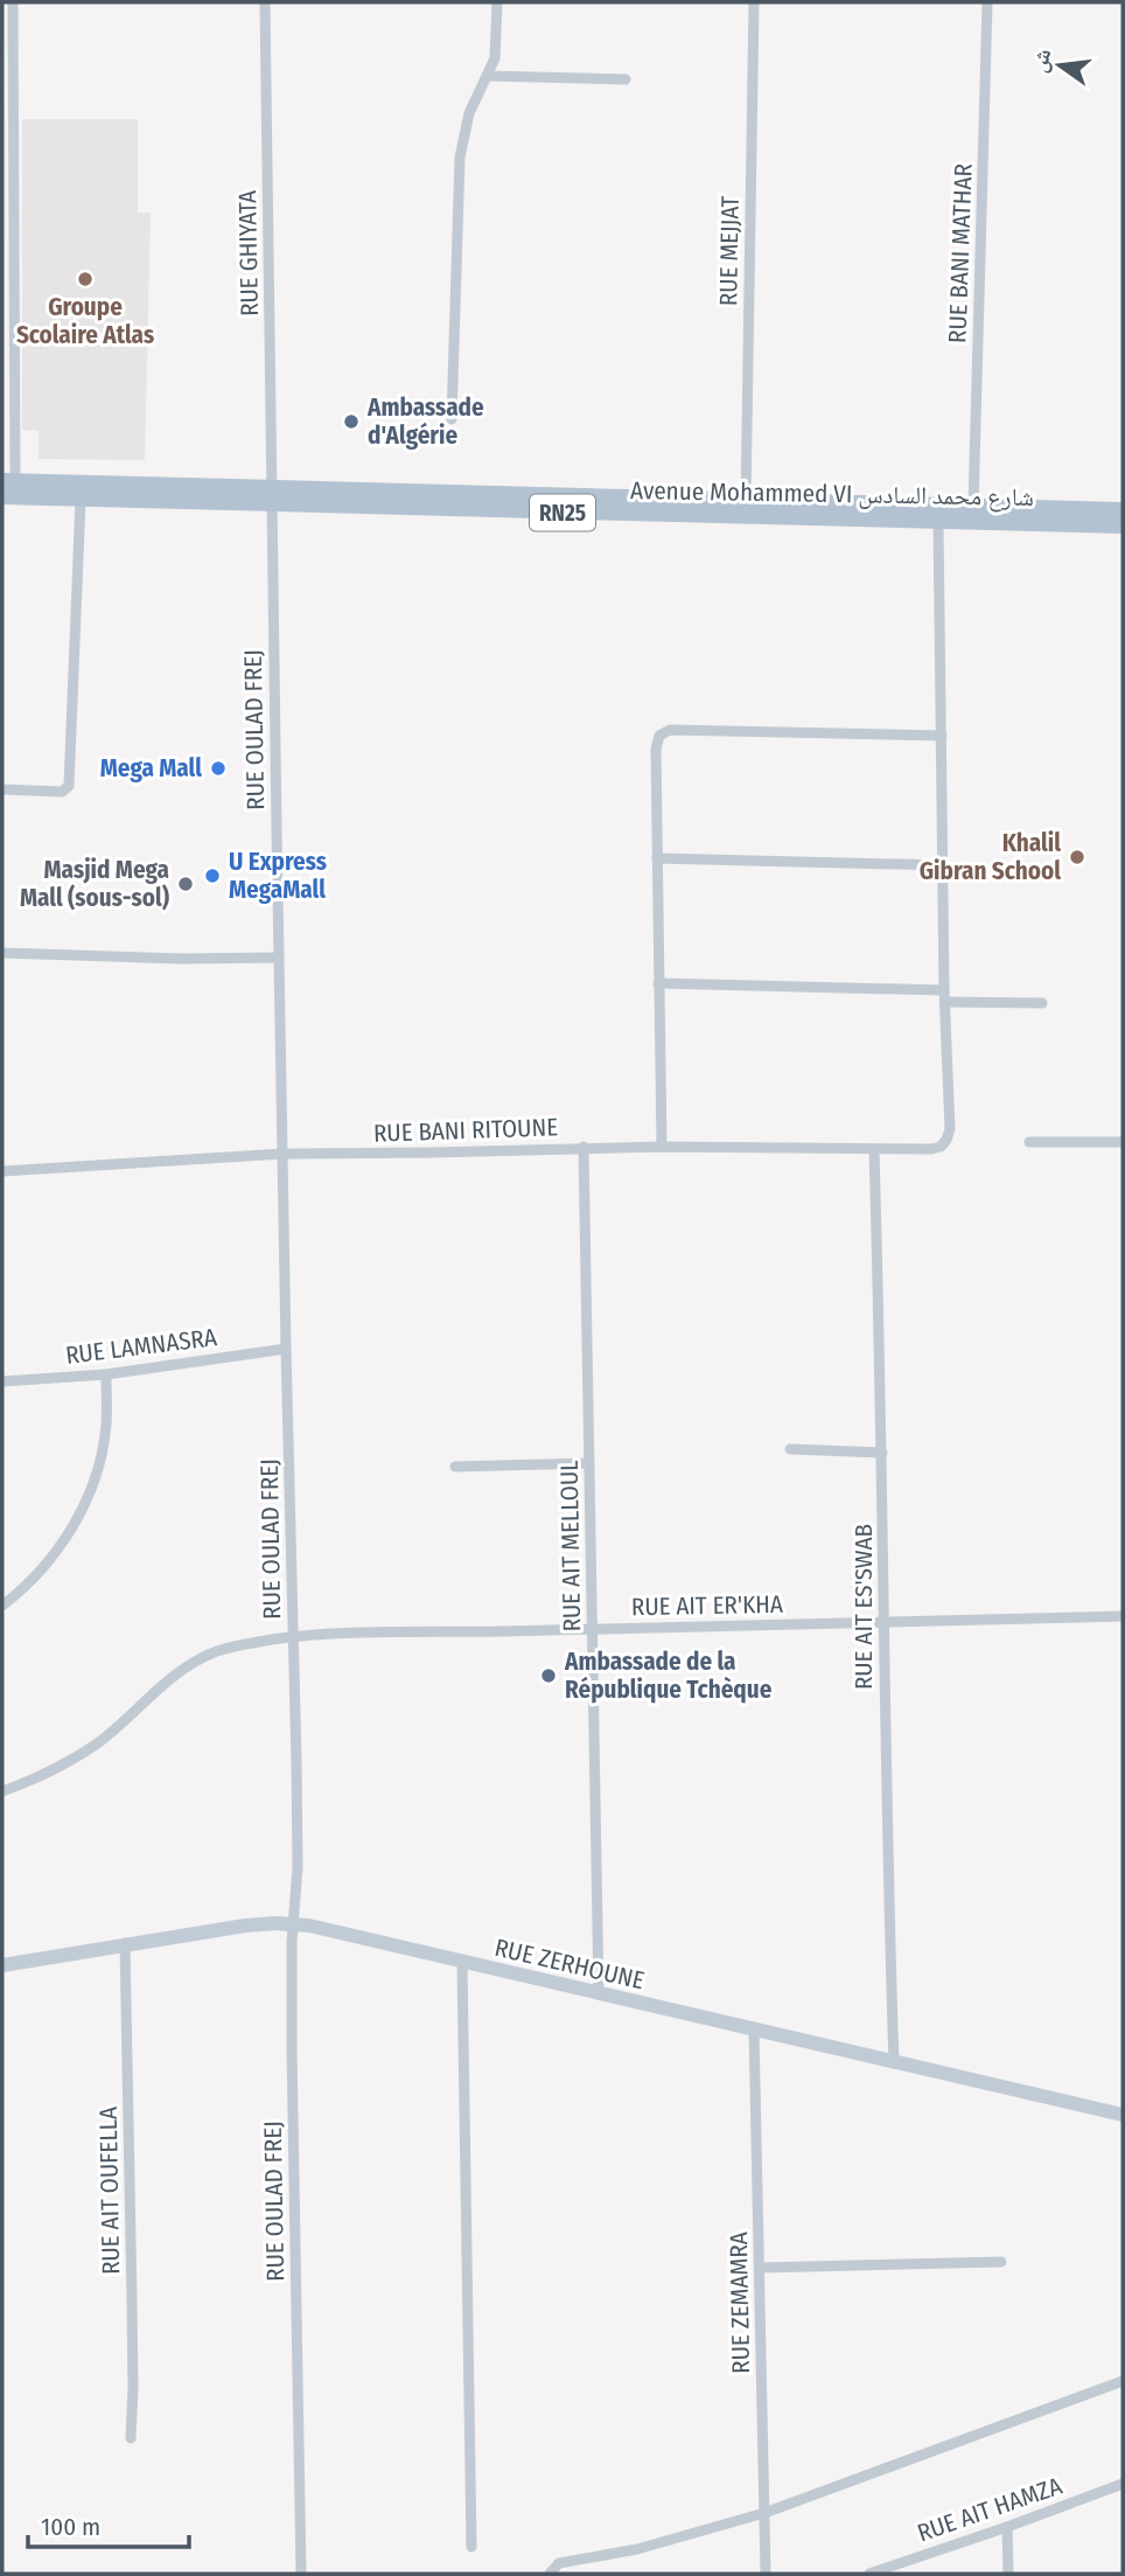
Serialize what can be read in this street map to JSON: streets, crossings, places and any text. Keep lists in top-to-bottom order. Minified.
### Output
{"streets":{"main road":["Avenue Mohammed VI شارع محمد السادس","RN25"],"street":["RUE MEJJAT","RUE GHIYATA","RUE BANI MATHAR","RUE OULAD FREJ","RUE BANI RITOUNE","RUE LAMNASRA","RUE AIT MELLOUL","RUE AIT ER'KHA","RUE AIT ES'SWAB","RUE ZERHOUNE","RUE AIT OUFELLA","RUE ZEMAMRA","RUE AIT HAMZA"]},"crossings":[["RUE MEJJAT","Avenue Mohammed VI شارع محمد السادس"],["RUE GHIYATA","Avenue Mohammed VI شارع محمد السادس"],["RUE GHIYATA","RUE OULAD FREJ"],["RUE BANI MATHAR","Avenue Mohammed VI شارع محمد السادس"],["Avenue Mohammed VI شارع محمد السادس","RUE OULAD FREJ"],["RUE OULAD FREJ","RUE BANI RITOUNE"],["RUE OULAD FREJ","RUE LAMNASRA"],["RUE OULAD FREJ","RUE AIT ER'KHA"],["RUE OULAD FREJ","RUE ZERHOUNE"],["RUE BANI RITOUNE","RUE AIT MELLOUL"],["RUE BANI RITOUNE","RUE AIT ES'SWAB"],["RUE AIT MELLOUL","RUE AIT ER'KHA"],["RUE AIT MELLOUL","RUE ZERHOUNE"],["RUE AIT ER'KHA","RUE AIT ES'SWAB"],["RUE AIT ES'SWAB","RUE ZERHOUNE"],["RUE ZERHOUNE","RUE AIT OUFELLA"],["RUE ZERHOUNE","RUE ZEMAMRA"]],"places":["Groupe Scolaire Atlas","Ambassade d'Algérie","Mega Mall","Khalil Gibran School","U Express MegaMall","Masjid Mega Mall (sous-sol)","Ambassade de la République Tchèque"],"scale_bar":"100 m","north":"left"}
